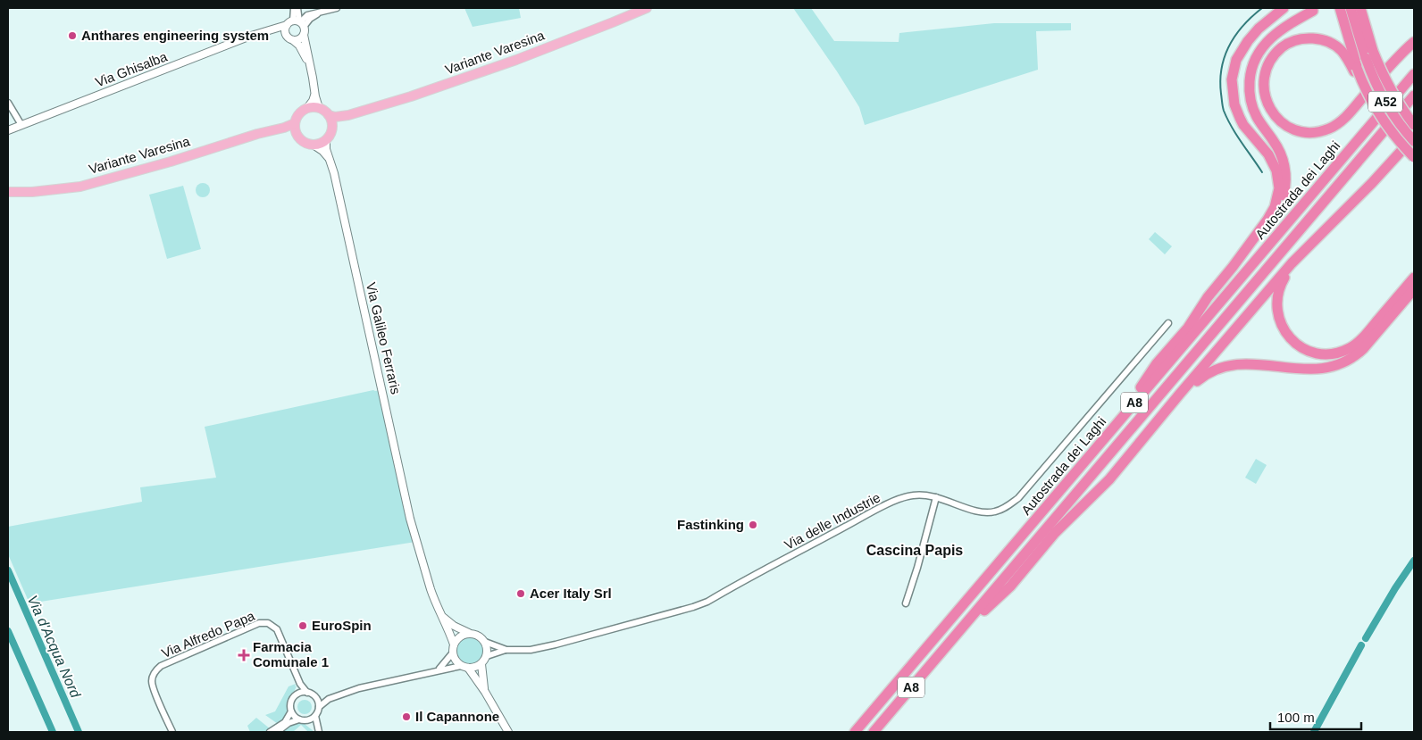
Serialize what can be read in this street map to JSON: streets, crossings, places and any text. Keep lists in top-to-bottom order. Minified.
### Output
{"streets":{"highway":["A52","Autostrada dei Laghi","A8"],"main road":["Variante Varesina"],"street":["Via Ghisalba","Via Galileo Ferraris","Via delle Industrie","Via Alfredo Papa"]},"crossings":[["Variante Varesina","Via Galileo Ferraris"],["Via Galileo Ferraris","Via delle Industrie"]],"districts":["Cascina Papis"],"water":["Via d'Acqua Nord"],"places":{"other":["Anthares engineering system","Fastinking","Acer Italy Srl","EuroSpin","Il Capannone"],"health":["Farmacia Comunale 1"]},"scale_bar":"100 m"}
